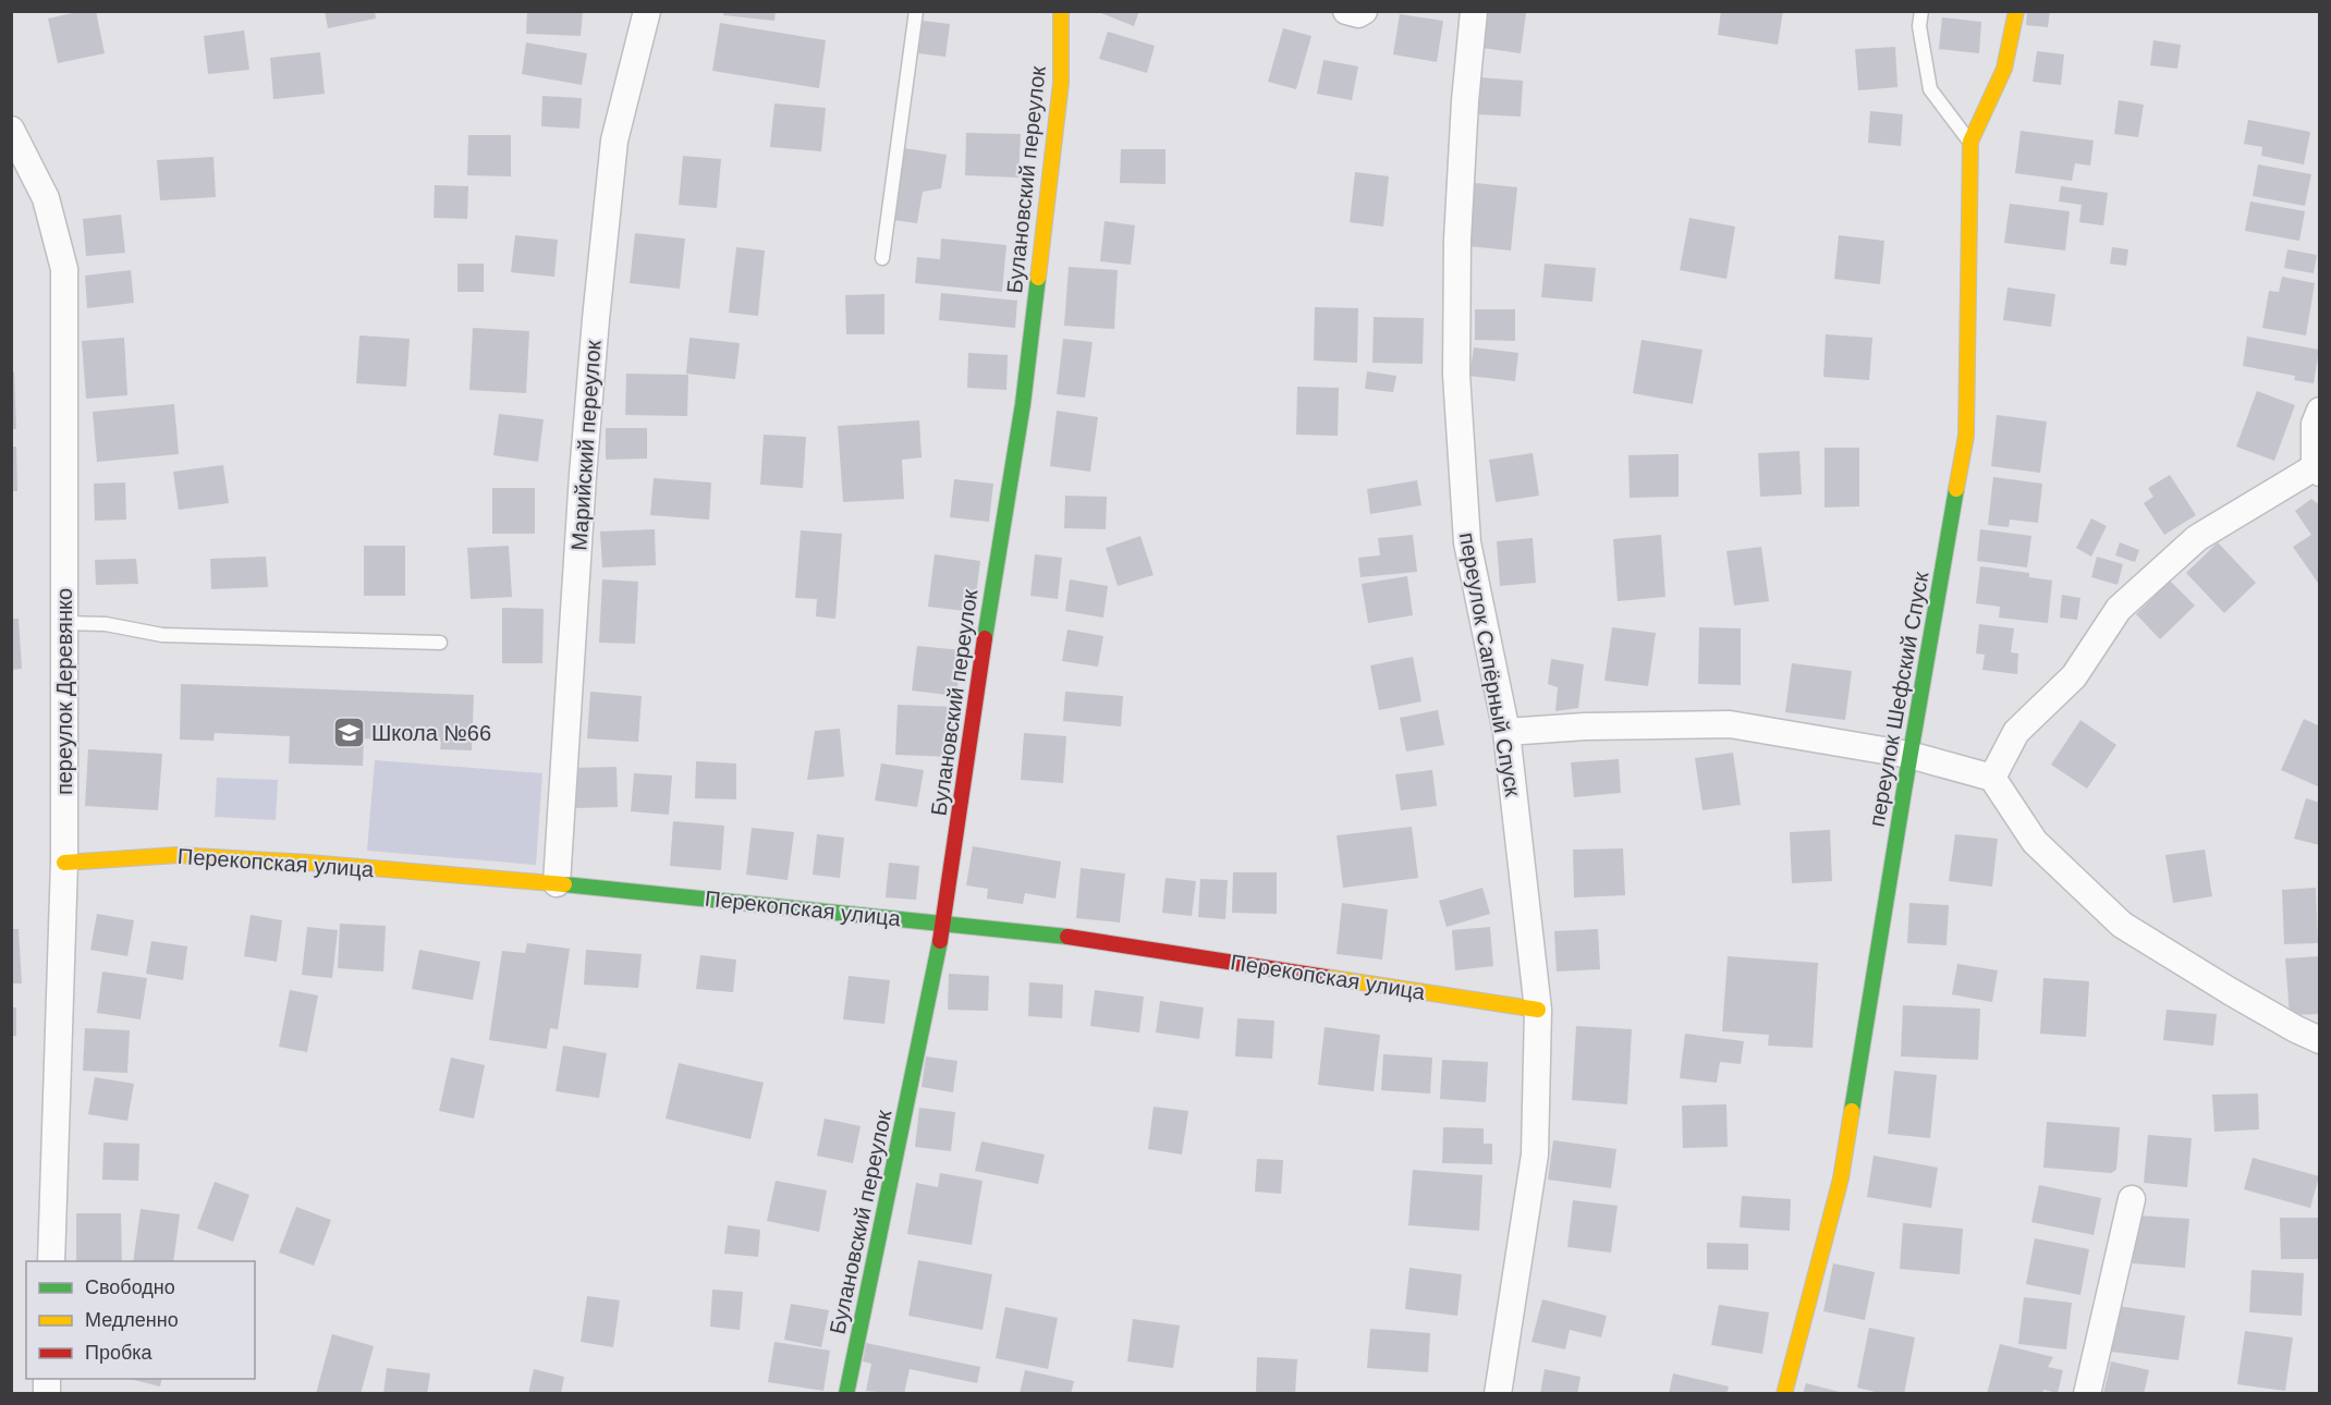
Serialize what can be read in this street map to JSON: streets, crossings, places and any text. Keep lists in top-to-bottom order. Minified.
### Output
{"streets":{"street":["Булановский переулок","Марийский переулок","переулок Сапёрный Спуск","переулок Деревянко","переулок Шефский Спуск","Перекопская улица"]},"crossings":[["Булановский переулок","Перекопская улица"],["Марийский переулок","Перекопская улица"],["переулок Сапёрный Спуск","Перекопская улица"],["переулок Деревянко","Перекопская улица"]],"places":{"school or university":["Школа №66"]},"legend":["Свободно","Медленно","Пробка"]}
